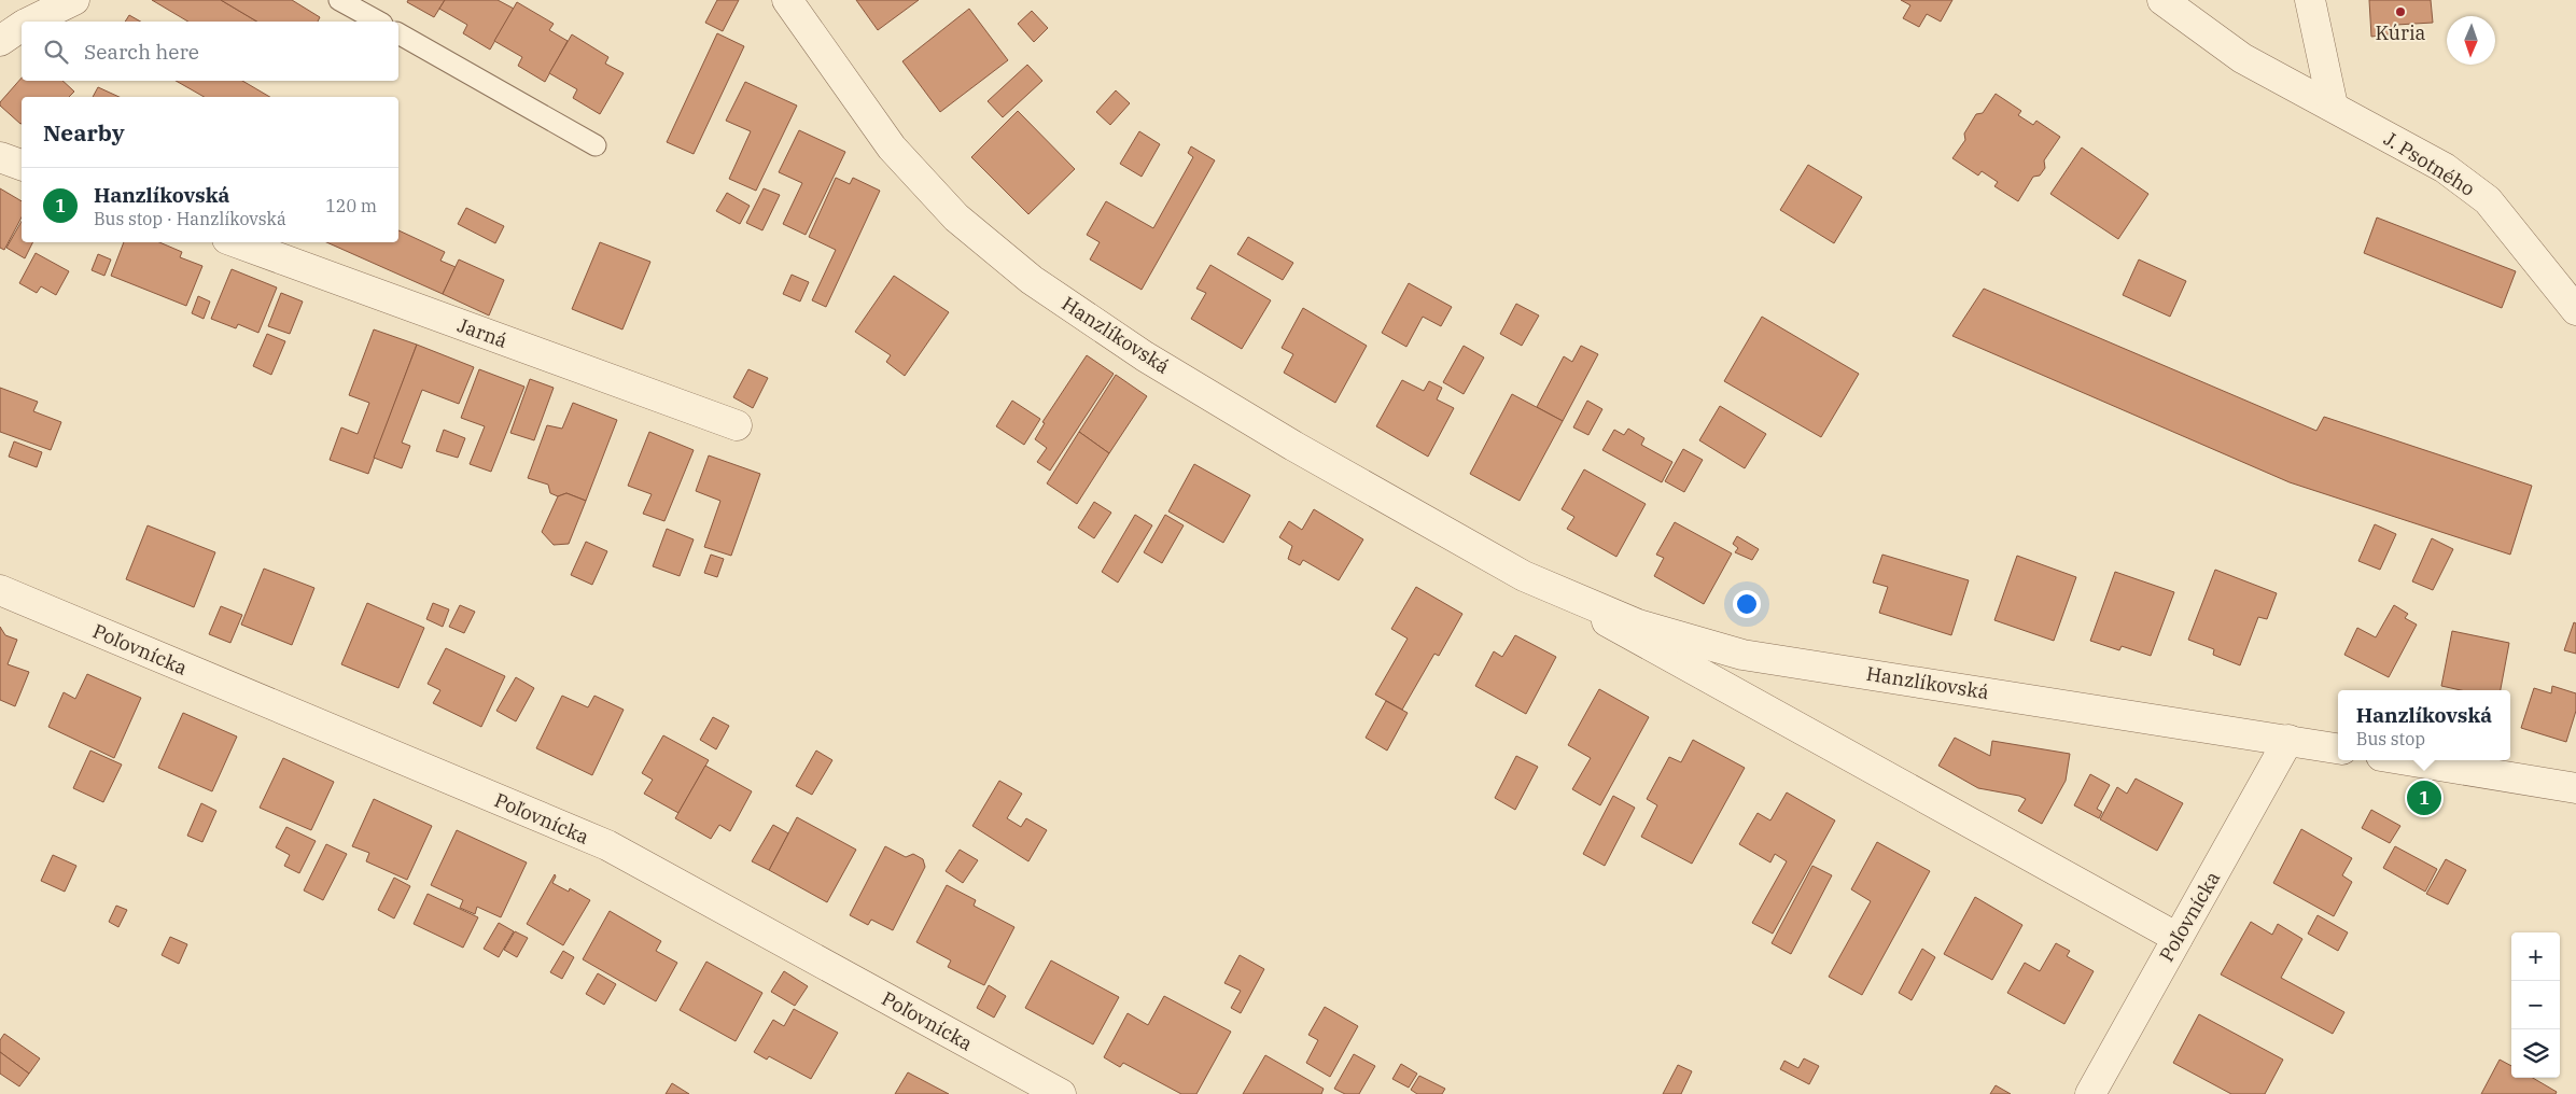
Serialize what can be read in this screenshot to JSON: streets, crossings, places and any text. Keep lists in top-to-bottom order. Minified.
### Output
{"streets":{"street":["J. Psotného","Jarná","Hanzlíkovská","Poľovnícka"]},"crossings":[["Hanzlíkovská","Poľovnícka"]],"places":["Kúria"],"north":"bottom","page":{"search":"Search here","heading":"Nearby","list":[{"mark":"1","name":"Hanzlíkovská","note":"Bus stop · Hanzlíkovská","value":"120 m"}],"popup":["Hanzlíkovská","Bus stop"],"pins":"1","map_buttons":["+","−"]}}
